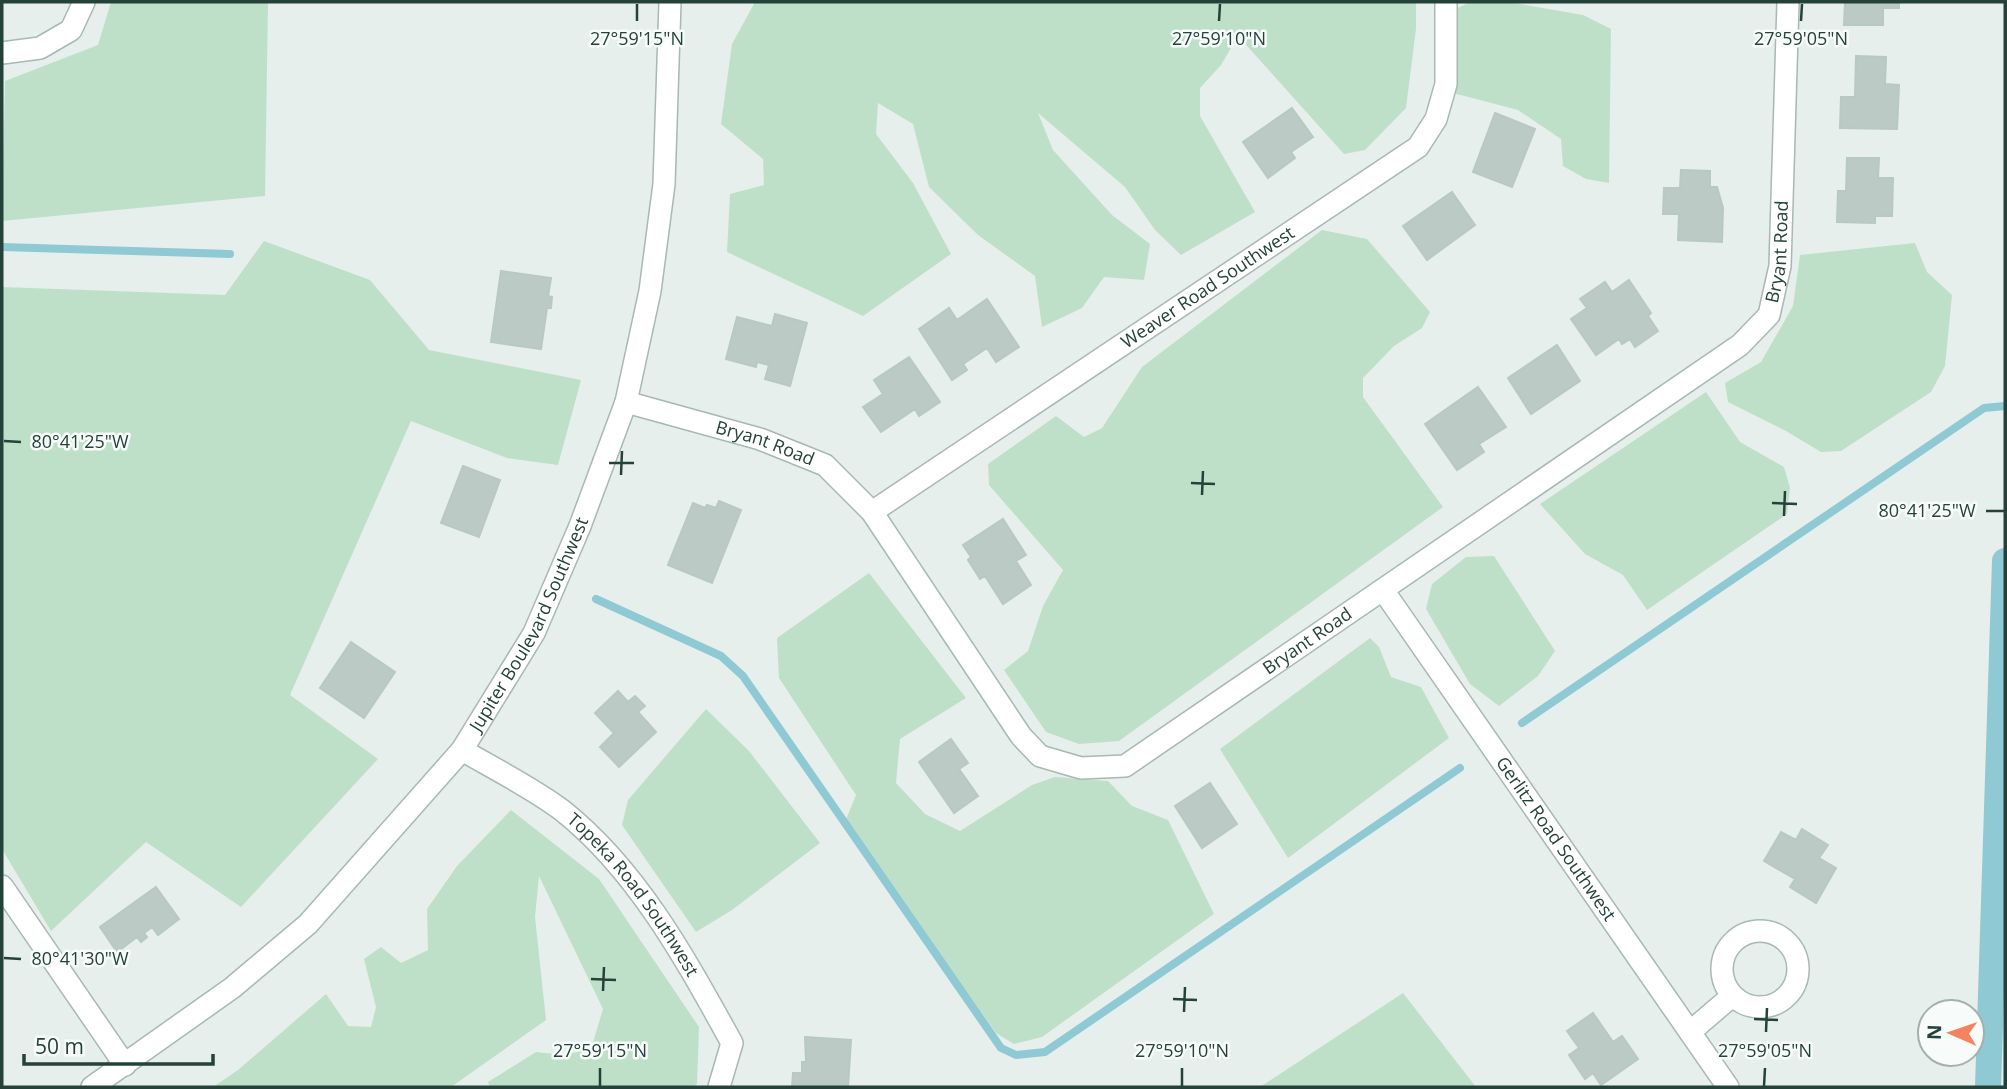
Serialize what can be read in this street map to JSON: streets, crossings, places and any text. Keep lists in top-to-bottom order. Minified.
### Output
{"streets":{"street":["Bryant Road","Weaver Road Southwest","Jupiter Boulevard Southwest","Gerlitz Road Southwest","Topeka Road Southwest"]},"crossings":[["Bryant Road","Weaver Road Southwest"],["Bryant Road","Jupiter Boulevard Southwest"],["Bryant Road","Gerlitz Road Southwest"],["Jupiter Boulevard Southwest","Topeka Road Southwest"]],"scale_bar":"50 m","north":"left","coordinates":["27°59'15\"N","27°59'10\"N","27°59'05\"N","80°41'25\"W","80°41'30\"W"]}
